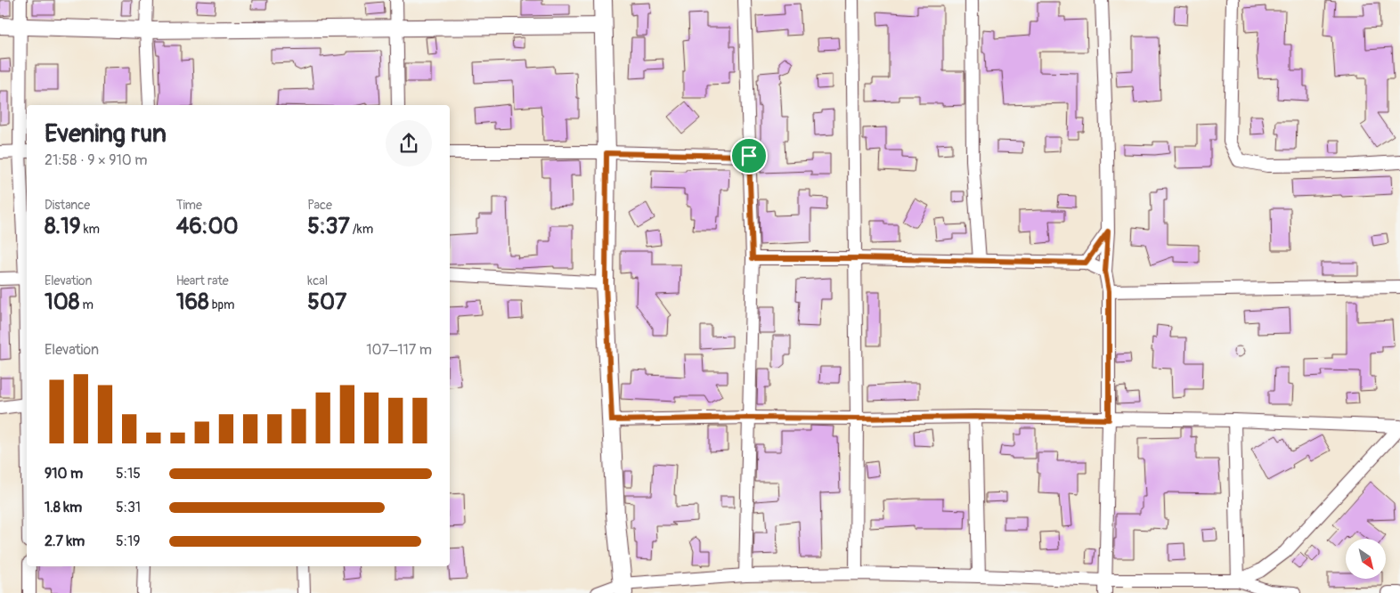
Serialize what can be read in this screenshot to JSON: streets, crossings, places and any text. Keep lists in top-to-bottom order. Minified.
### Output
{"north":"bottom right","page":{"heading":["Evening run","21:58 · 9 × 910 m"],"stats":[["Distance","8.19 km"],["Time","46:00"],["Pace","5:37 /km"],["Elevation","108 m"],["Heart rate","168 bpm"],["kcal","507"]],"chart":["Elevation","107–117 m"],"list":[{"name":"910 m","note":"5:15"},{"name":"1.8 km","note":"5:31"},{"name":"2.7 km","note":"5:19"}]}}
